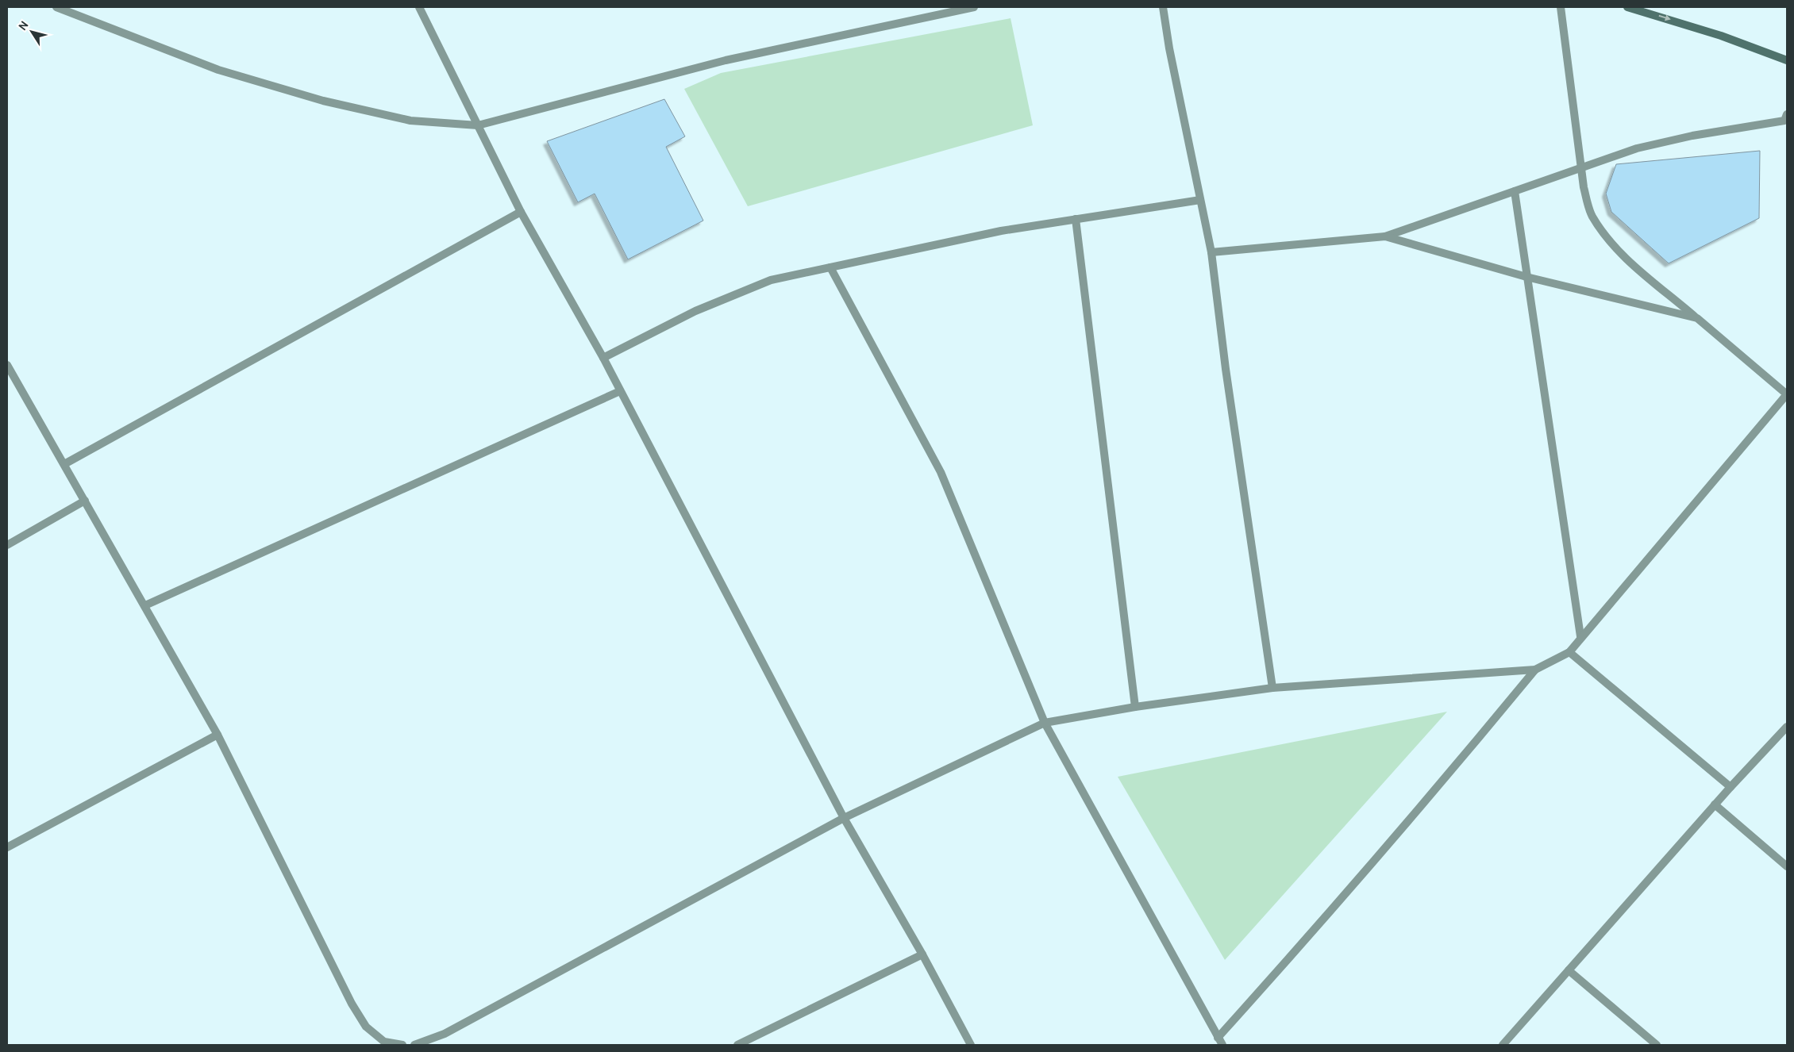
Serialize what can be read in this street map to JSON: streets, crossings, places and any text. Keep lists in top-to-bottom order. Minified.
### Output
{"north":"top left"}
